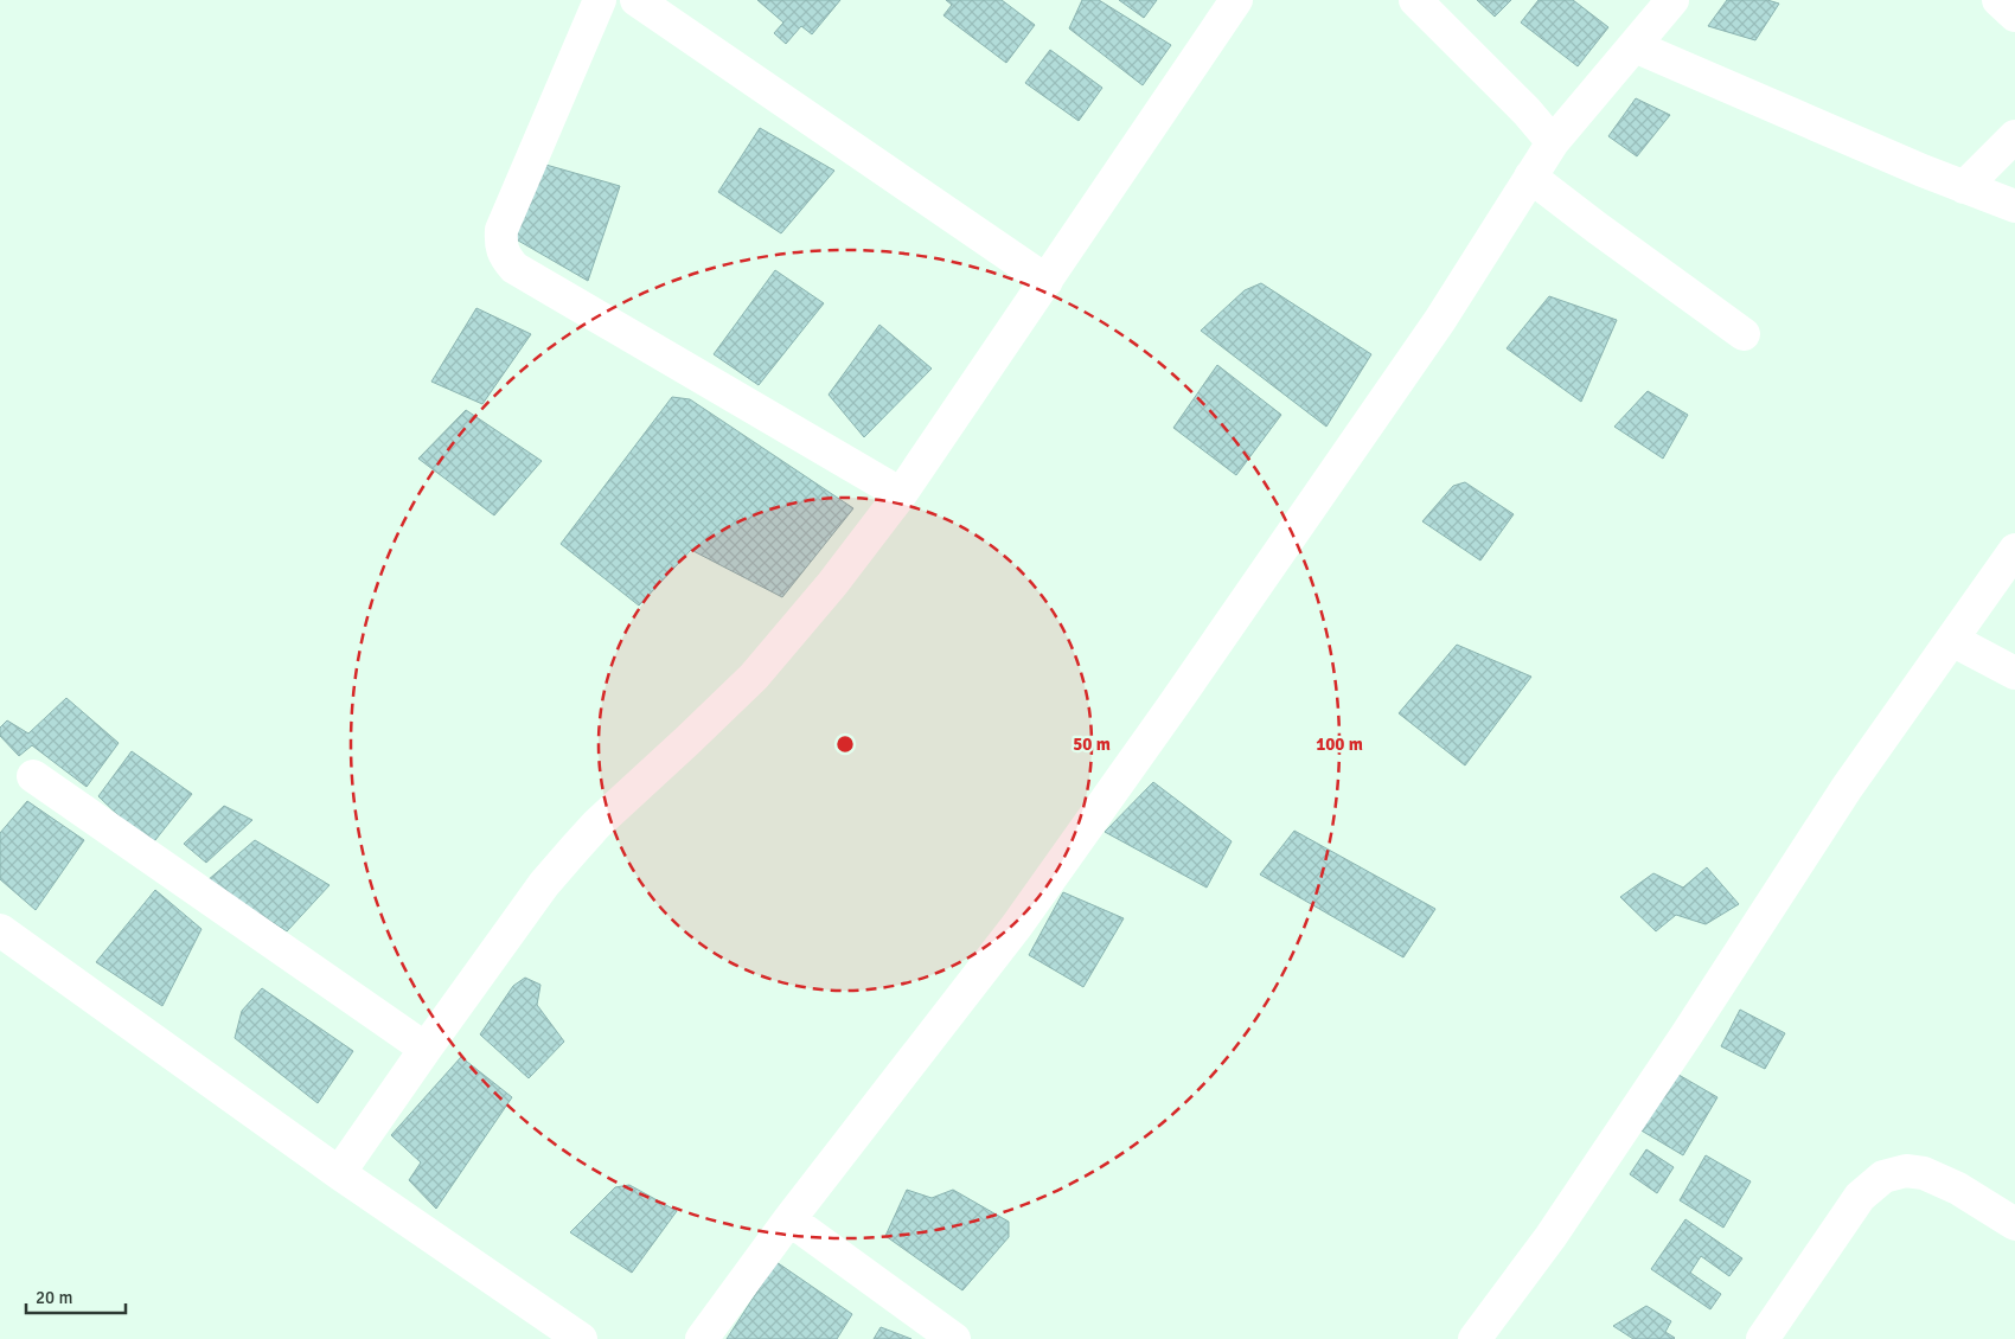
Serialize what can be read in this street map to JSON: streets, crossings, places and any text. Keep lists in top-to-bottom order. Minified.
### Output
{"scale_bar":"20 m","rings":["50 m","100 m"]}
